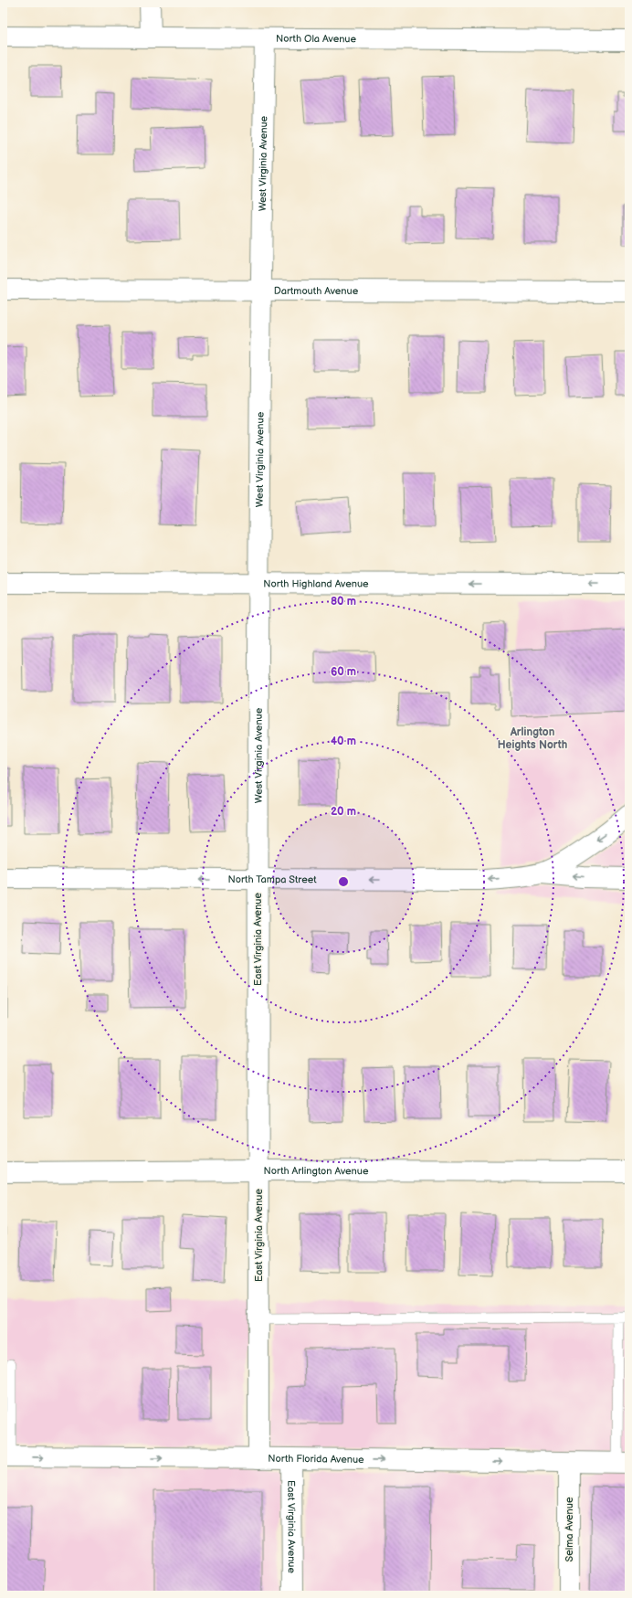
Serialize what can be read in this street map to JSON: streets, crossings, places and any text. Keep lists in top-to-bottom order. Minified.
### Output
{"streets":{"street":["North Ola Avenue","West Virginia Avenue","Dartmouth Avenue","North Highland Avenue","North Tampa Street","East Virginia Avenue","North Arlington Avenue","North Florida Avenue","Selma Avenue"]},"crossings":[["North Ola Avenue","West Virginia Avenue"],["West Virginia Avenue","Dartmouth Avenue"],["West Virginia Avenue","North Highland Avenue"],["West Virginia Avenue","North Tampa Street"],["West Virginia Avenue","East Virginia Avenue"],["North Tampa Street","East Virginia Avenue"],["East Virginia Avenue","North Arlington Avenue"],["East Virginia Avenue","North Florida Avenue"],["North Florida Avenue","Selma Avenue"]],"one_way":["North Highland Avenue","North Tampa Street","North Florida Avenue"],"districts":["Arlington Heights North"],"rings":["80 m","60 m","40 m","20 m"]}
